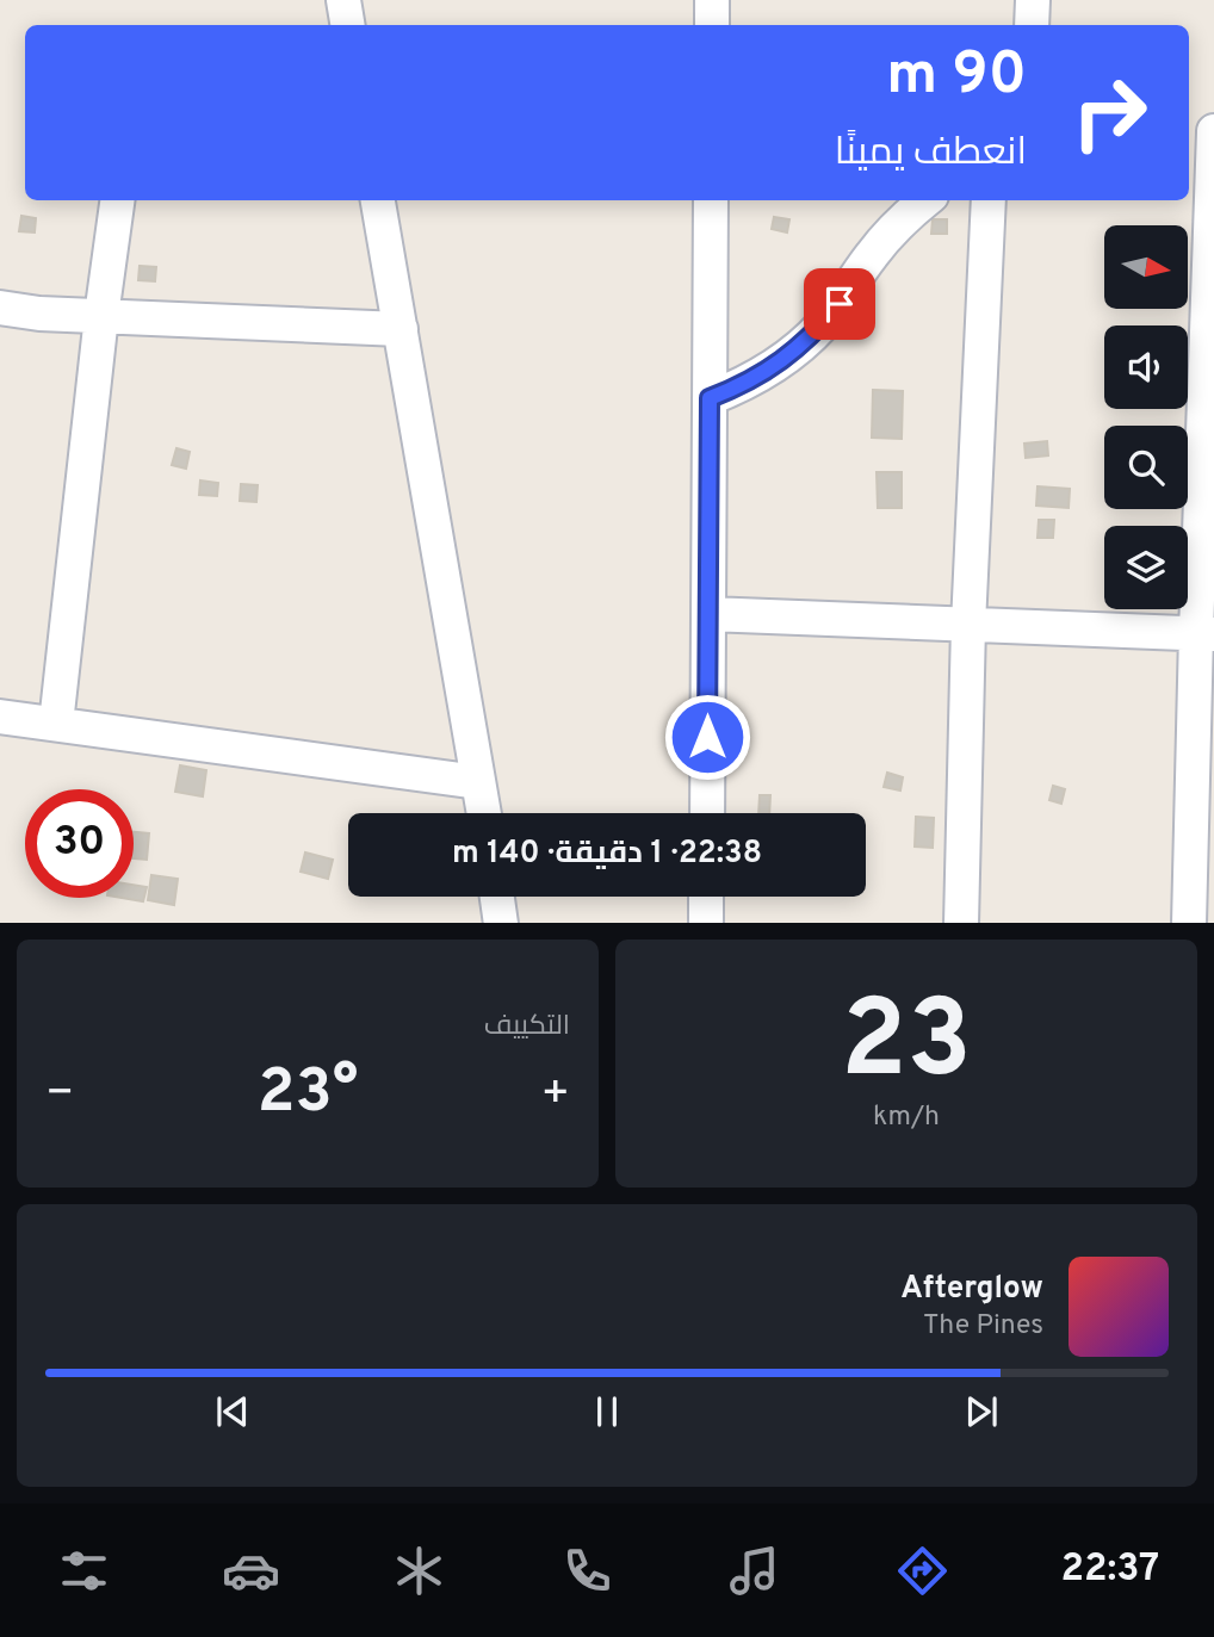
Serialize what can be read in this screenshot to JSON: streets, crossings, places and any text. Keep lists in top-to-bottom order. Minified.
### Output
{"north":"right","page":{"turn":["90 m","انعطف يمينًا"],"limit":"30","trip":"22:38 · 1 دقيقة · 140 m","tile":[["23","km/h"],"التكييف"],"heat":["−","23°","+"],"song":["Afterglow","The Pines"],"tabs":"22:37"}}
